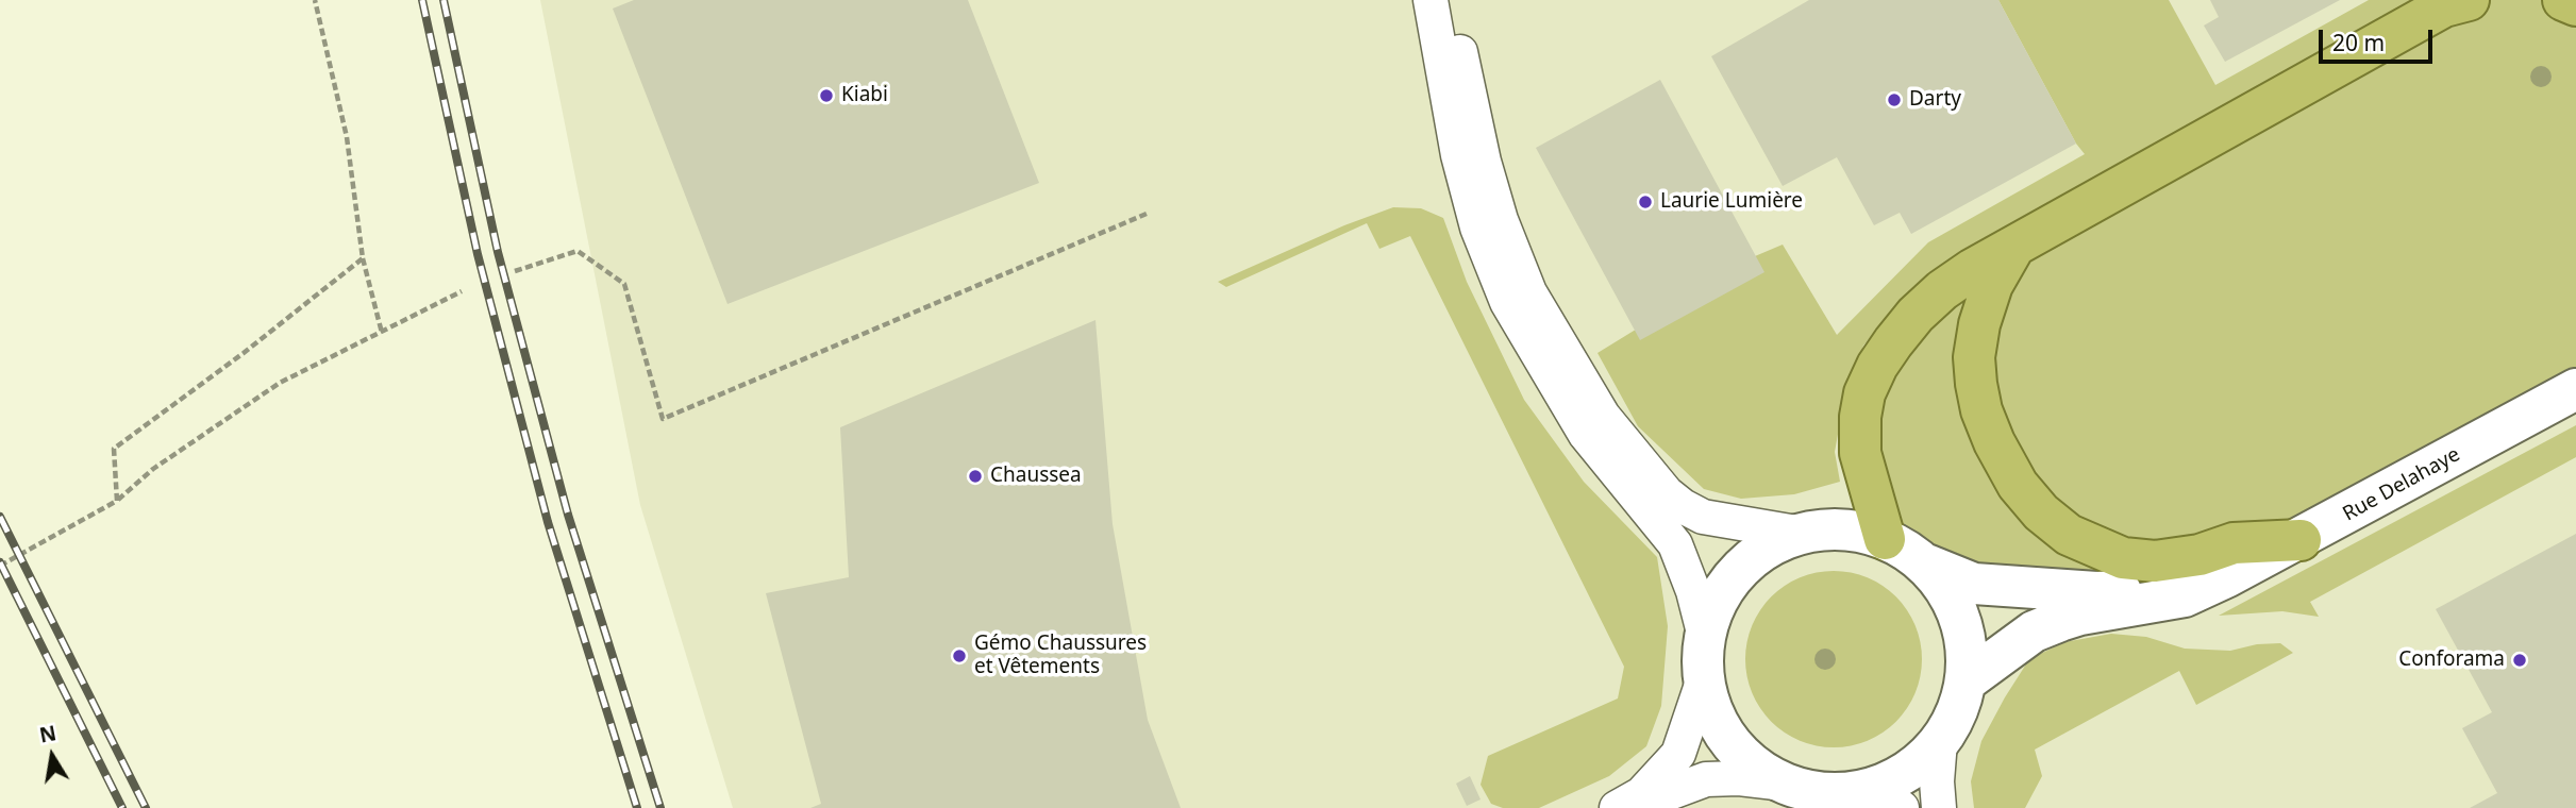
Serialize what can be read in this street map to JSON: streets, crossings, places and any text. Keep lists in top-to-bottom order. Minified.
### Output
{"streets":{"street":["Rue Delahaye"]},"places":["Kiabi","Darty","Laurie Lumière","Chaussea","Gémo Chaussures et Vêtements","Conforama"],"scale_bar":"20 m","north":"top"}
